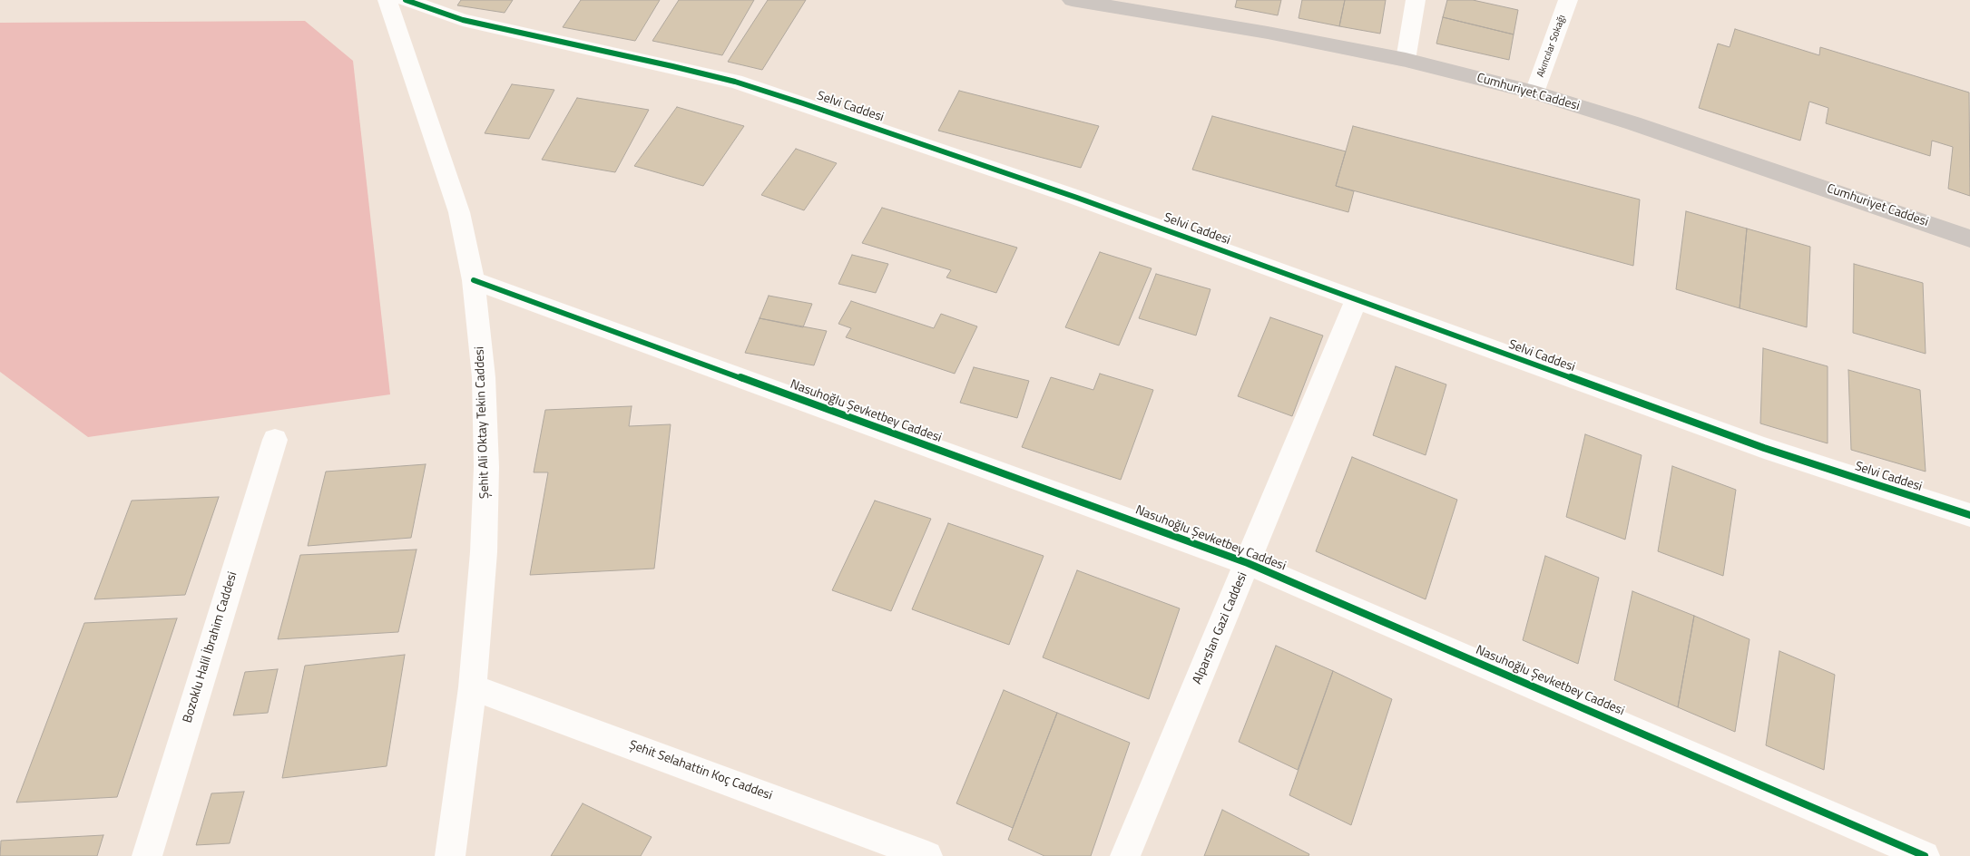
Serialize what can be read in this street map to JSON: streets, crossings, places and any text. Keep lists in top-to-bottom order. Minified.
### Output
{"streets":{"main road":["Cumhuriyet Caddesi"],"street":["Akıncılar Sokağı","Selvi Caddesi","Nasuhoğlu Şevketbey Caddesi","Şehit Ali Oktay Tekin Caddesi","Alparslan Gazi Caddesi","Bozoklu Halil İbrahim Caddesi","Şehit Selahattin Koç Caddesi"]},"crossings":[["Akıncılar Sokağı","Cumhuriyet Caddesi"],["Selvi Caddesi","Alparslan Gazi Caddesi"],["Nasuhoğlu Şevketbey Caddesi","Şehit Ali Oktay Tekin Caddesi"],["Nasuhoğlu Şevketbey Caddesi","Alparslan Gazi Caddesi"],["Şehit Ali Oktay Tekin Caddesi","Şehit Selahattin Koç Caddesi"]]}
